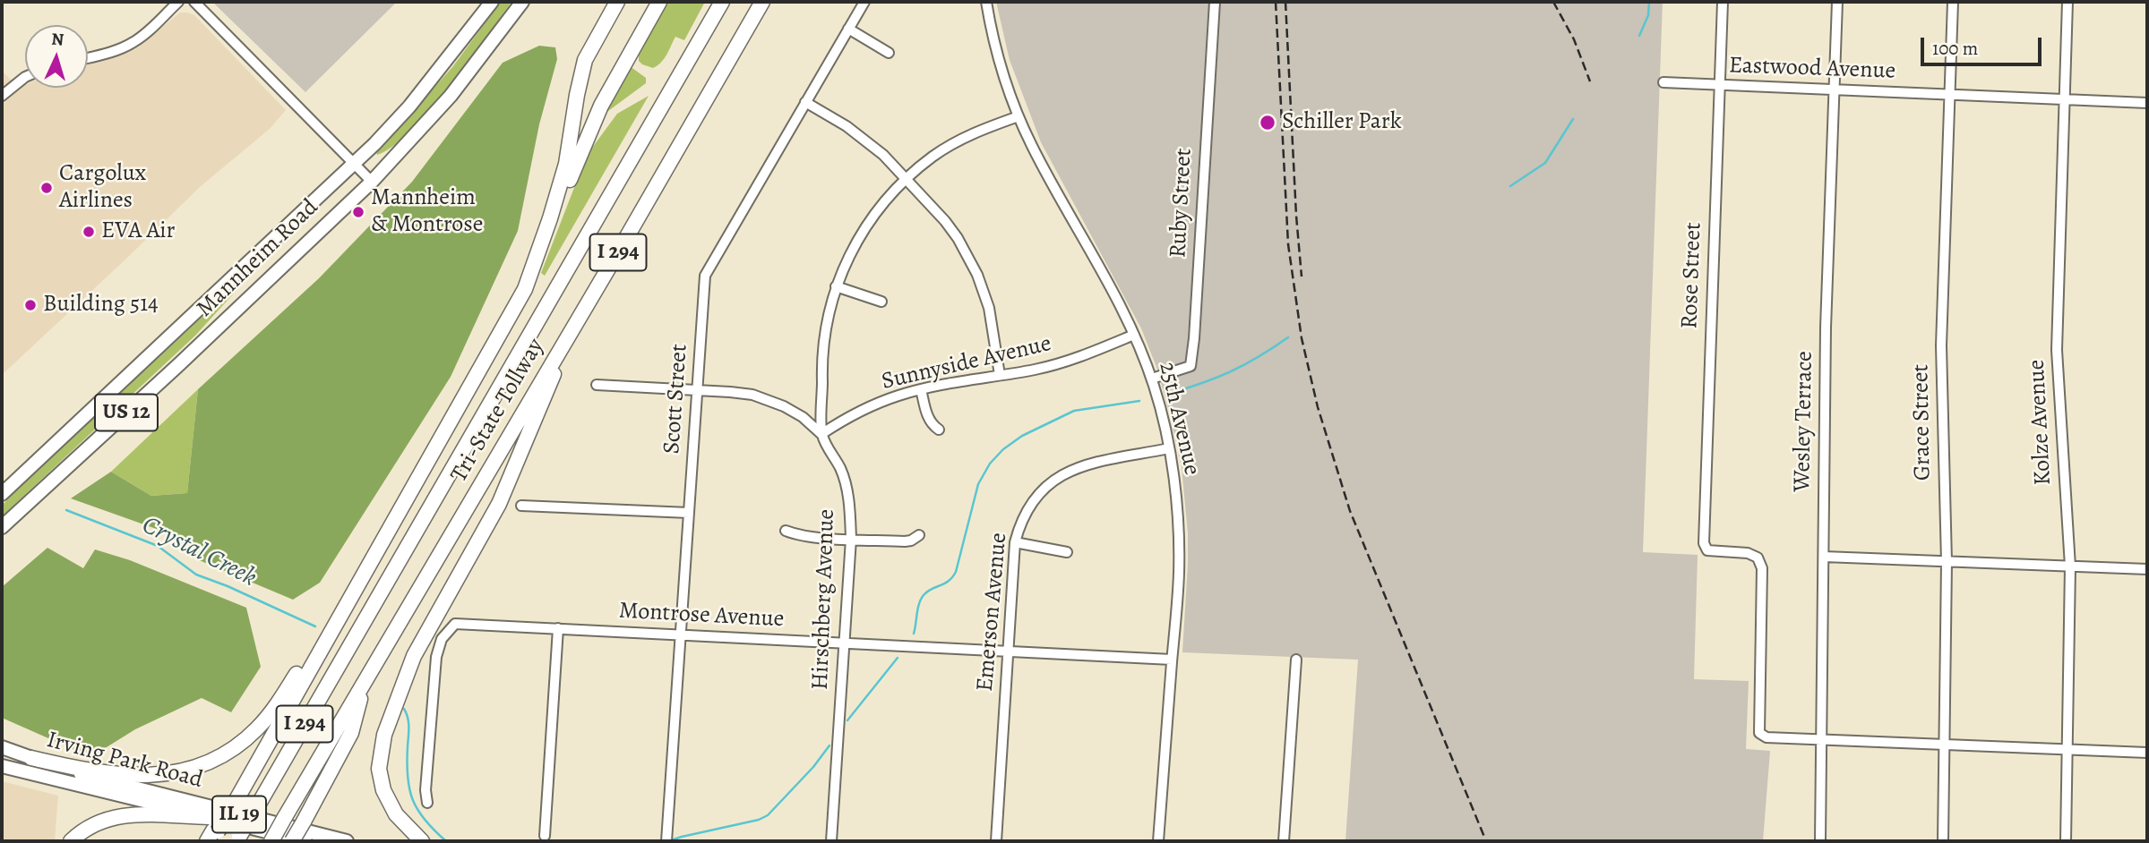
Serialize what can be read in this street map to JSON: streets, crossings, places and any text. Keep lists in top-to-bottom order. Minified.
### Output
{"streets":{"highway":["I 294","Tri-State Tollway"],"main road":["Mannheim Road","US 12","Irving Park Road","IL 19"],"street":["Eastwood Avenue","Ruby Street","Rose Street","Sunnyside Avenue","Scott Street","25th Avenue","Wesley Terrace","Grace Street","Kolze Avenue","Hirschberg Avenue","Emerson Avenue","Montrose Avenue"]},"crossings":[["Eastwood Avenue","Rose Street"],["Eastwood Avenue","Wesley Terrace"],["Eastwood Avenue","Grace Street"],["Eastwood Avenue","Kolze Avenue"],["Ruby Street","25th Avenue"],["I 294","Irving Park Road"],["Rose Street","Wesley Terrace"],["Sunnyside Avenue","25th Avenue"],["Sunnyside Avenue","Hirschberg Avenue"],["Scott Street","Montrose Avenue"],["25th Avenue","Hirschberg Avenue"],["25th Avenue","Emerson Avenue"],["25th Avenue","Montrose Avenue"],["Hirschberg Avenue","Montrose Avenue"],["Emerson Avenue","Montrose Avenue"]],"water":["Crystal Creek"],"places":["Schiller Park","Cargolux Airlines","Mannheim & Montrose","EVA Air","Building 514"],"scale_bar":"100 m","north":"top"}
